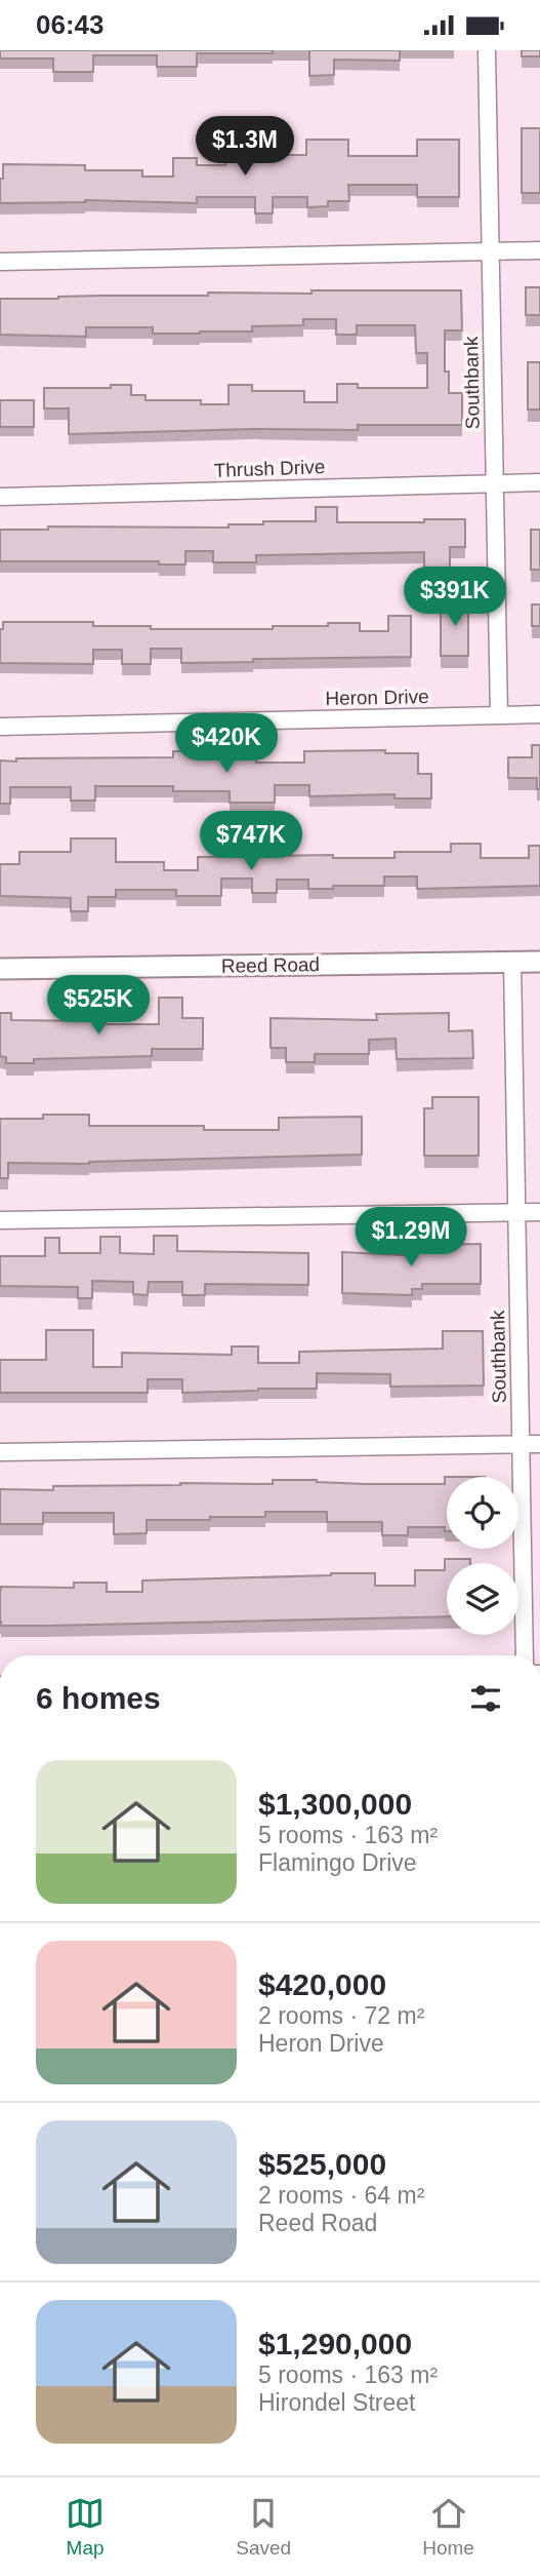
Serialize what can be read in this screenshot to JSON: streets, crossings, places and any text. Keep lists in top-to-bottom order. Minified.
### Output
{"streets":{"street":["Southbank","Thrush Drive","Heron Drive","Reed Road"]},"crossings":[["Southbank","Thrush Drive"],["Southbank","Heron Drive"],["Southbank","Reed Road"]],"page":{"status":"06:43","price":["$1.3M","$391K","$420K","$747K","$525K","$1.29M"],"heading":"6 homes","list":[{"name":"$1,300,000","note":"5 rooms · 163 m² · Flamingo Drive"},{"name":"$420,000","note":"2 rooms · 72 m² · Heron Drive"},{"name":"$525,000","note":"2 rooms · 64 m² · Reed Road"},{"name":"$1,290,000","note":"5 rooms · 163 m² · Hirondel Street"}],"tabs":["Map","Saved","Home"]}}
